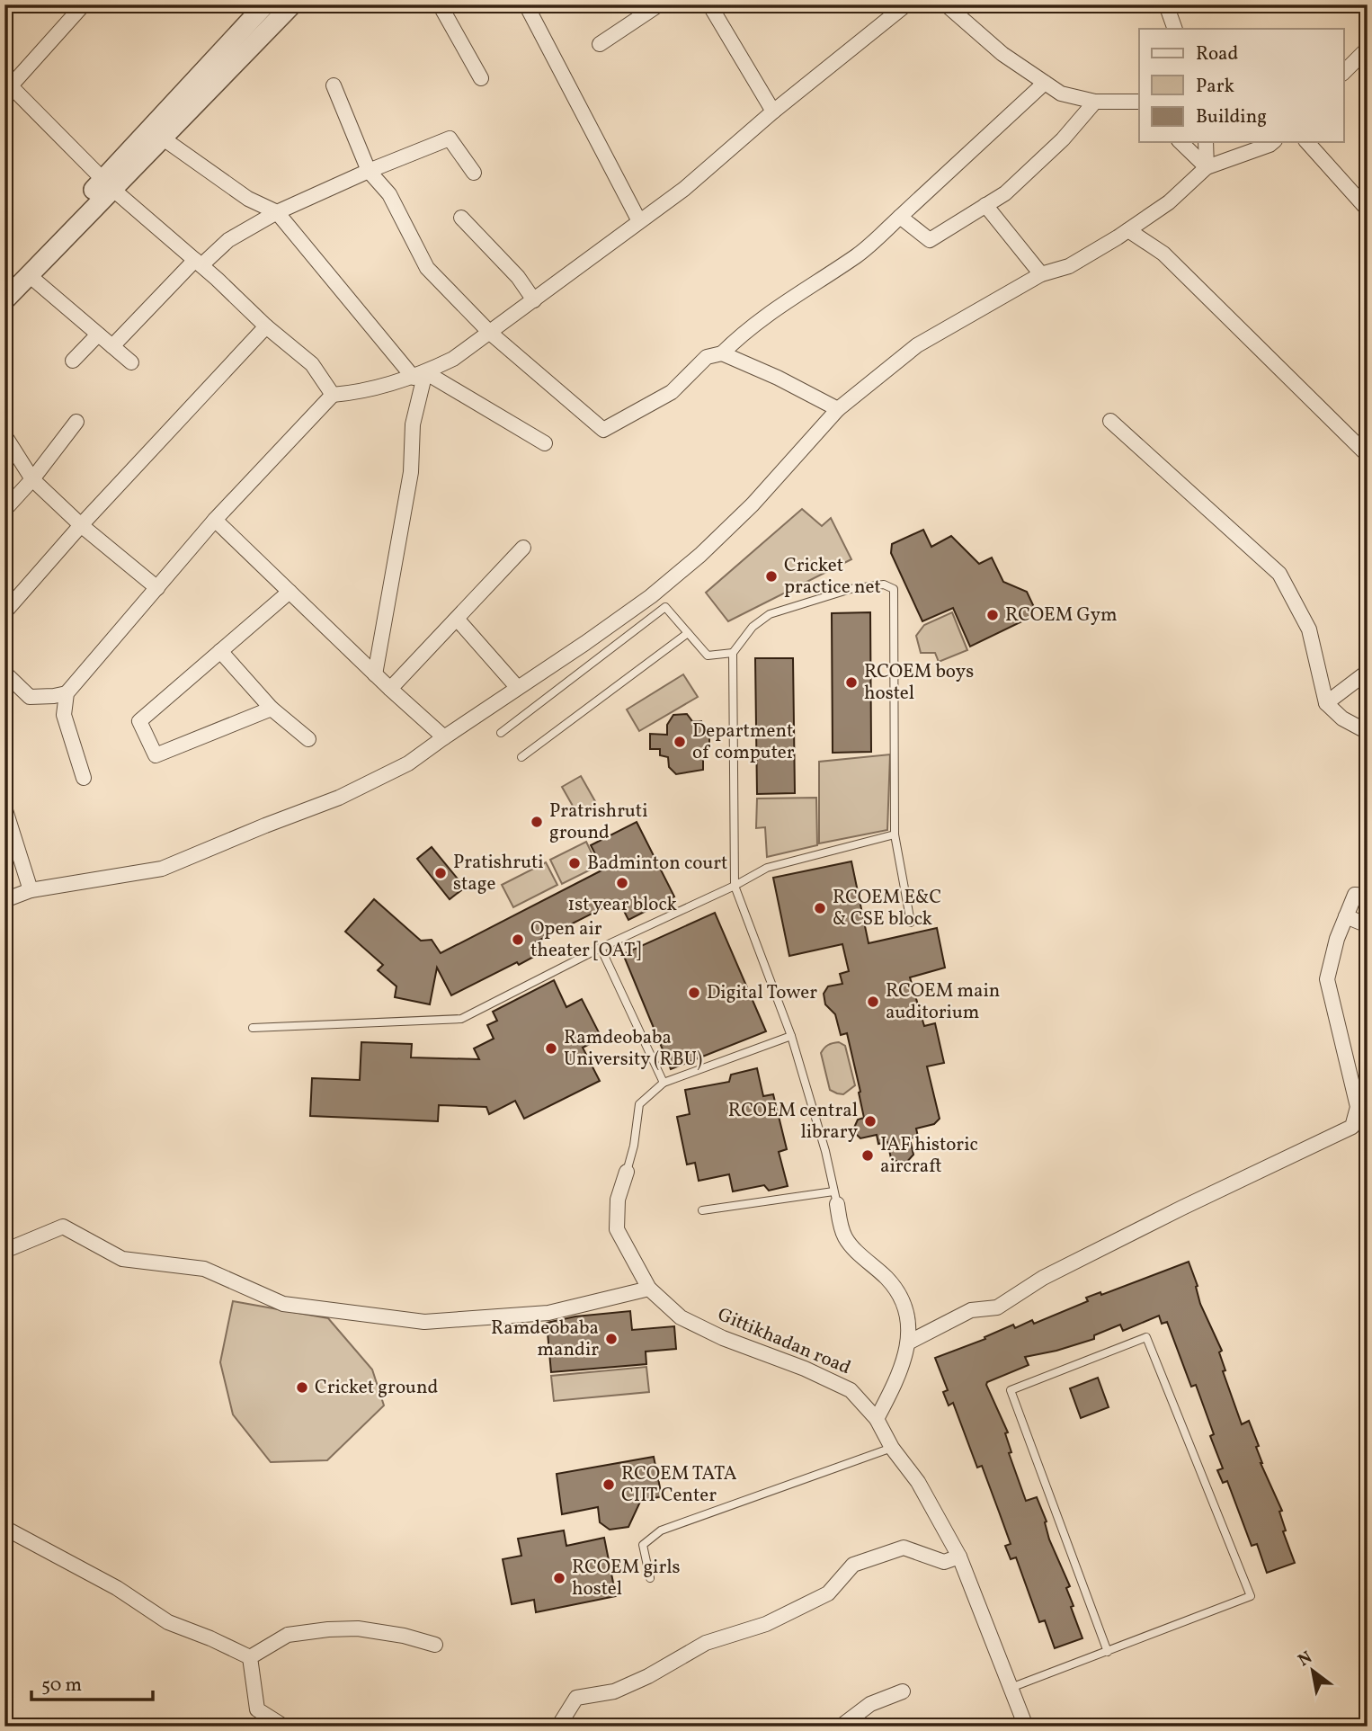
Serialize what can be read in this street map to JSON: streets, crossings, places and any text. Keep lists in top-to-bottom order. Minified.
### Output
{"streets":{"street":["Gittikhadan road"]},"places":["Cricket practice net","RCOEM Gym","RCOEM boys hostel","Department of computer","Pratrishruti ground","Badminton court","Pratishruti stage","1st year block","RCOEM E&C & CSE block","Open air theater [OAT]","Digital Tower","RCOEM main auditorium","Ramdeobaba University (RBU)","RCOEM central library","IAF historic aircraft","Ramdeobaba mandir","Cricket ground","RCOEM TATA CIIT Center","RCOEM girls hostel"],"legend":["Road","Park","Building"],"scale_bar":"50 m","north":"top left"}
